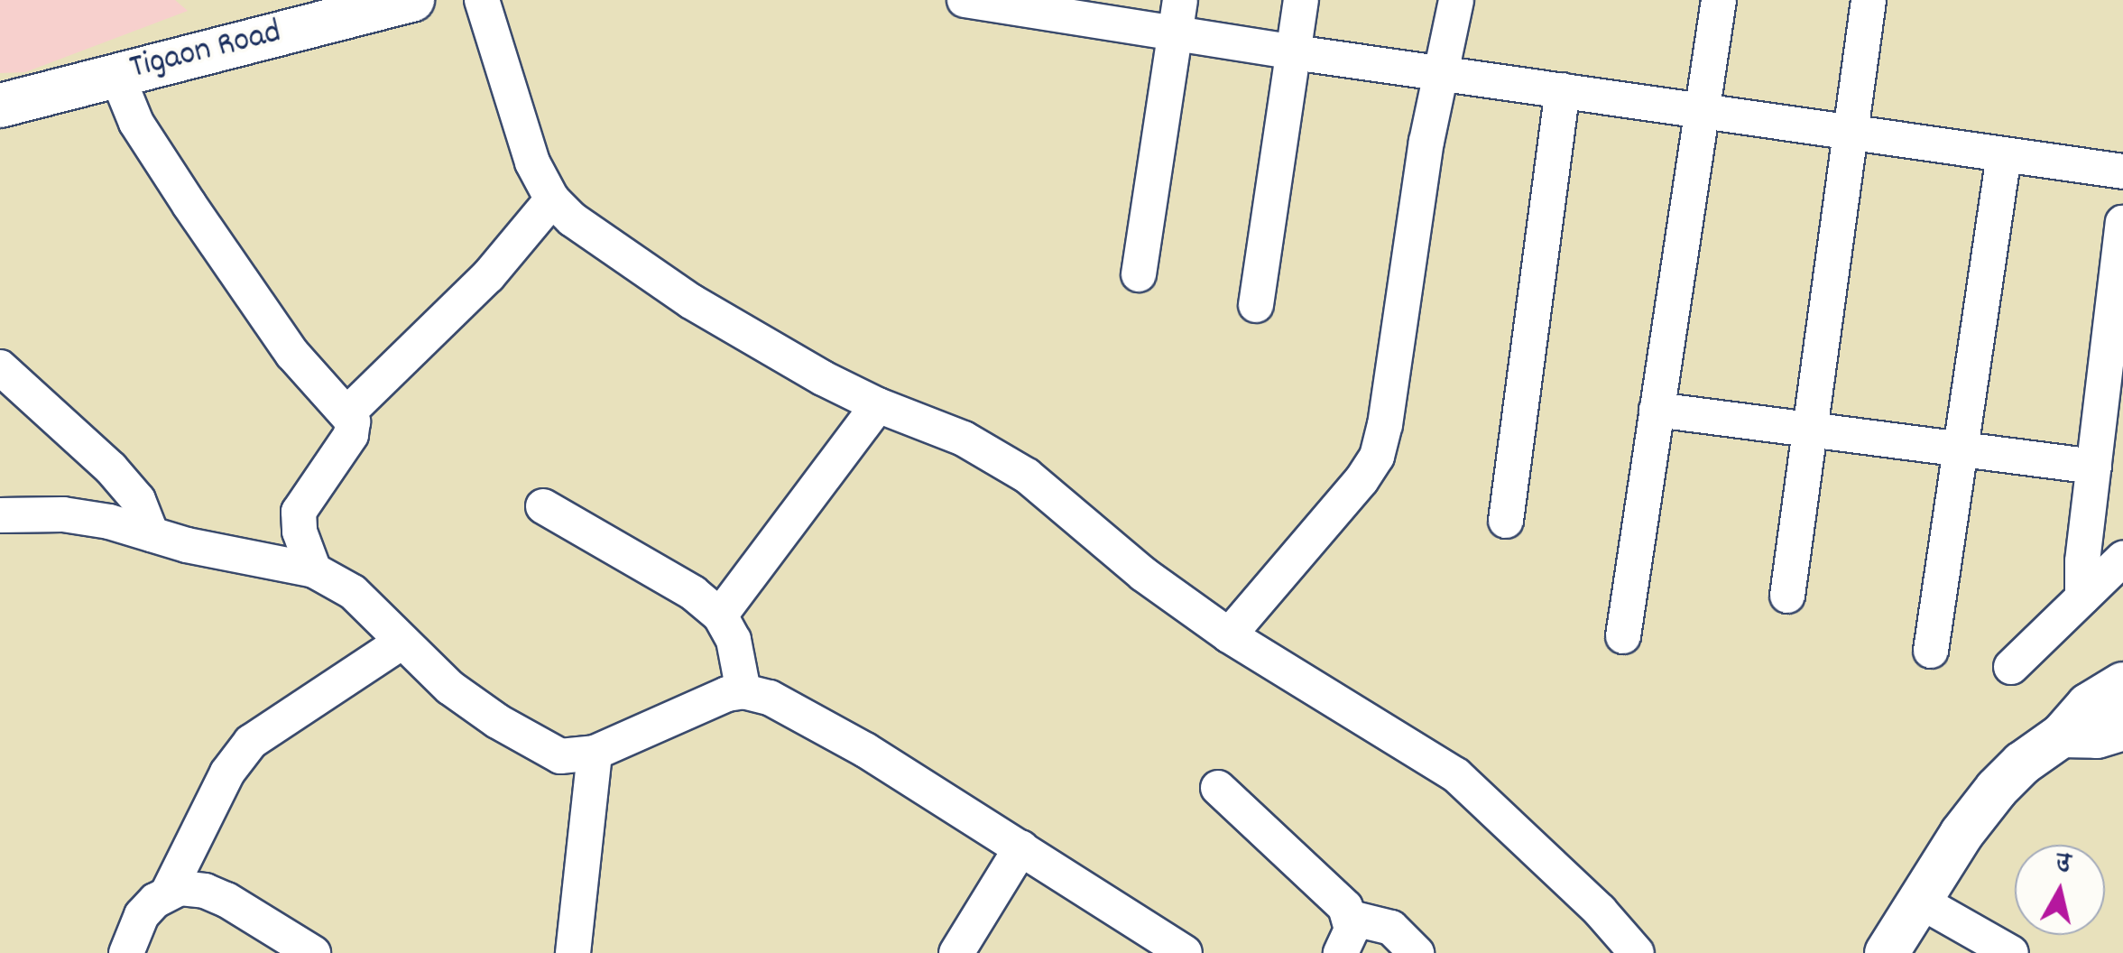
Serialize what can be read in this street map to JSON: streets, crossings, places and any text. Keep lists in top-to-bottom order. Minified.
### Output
{"streets":{"street":["Tigaon Road"]},"north":"top"}
